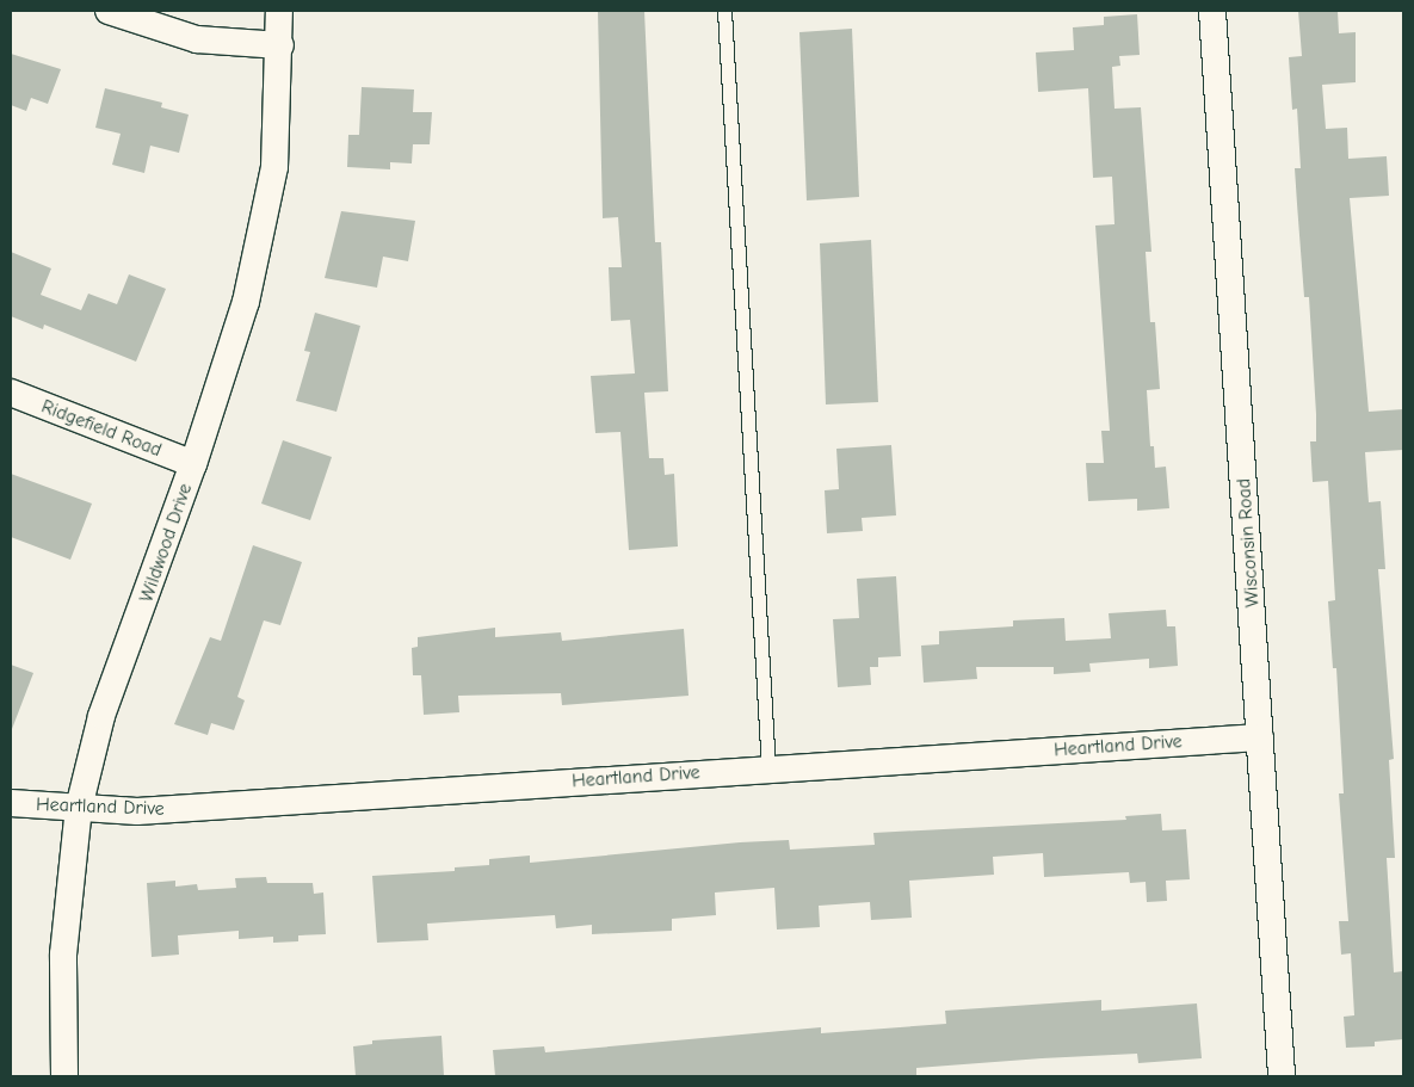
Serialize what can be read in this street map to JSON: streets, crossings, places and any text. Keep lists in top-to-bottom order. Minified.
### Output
{"streets":{"street":["Ridgefield Road","Wildwood Drive","Wisconsin Road","Heartland Drive"]},"crossings":[["Ridgefield Road","Wildwood Drive"],["Wildwood Drive","Heartland Drive"],["Wisconsin Road","Heartland Drive"]]}
